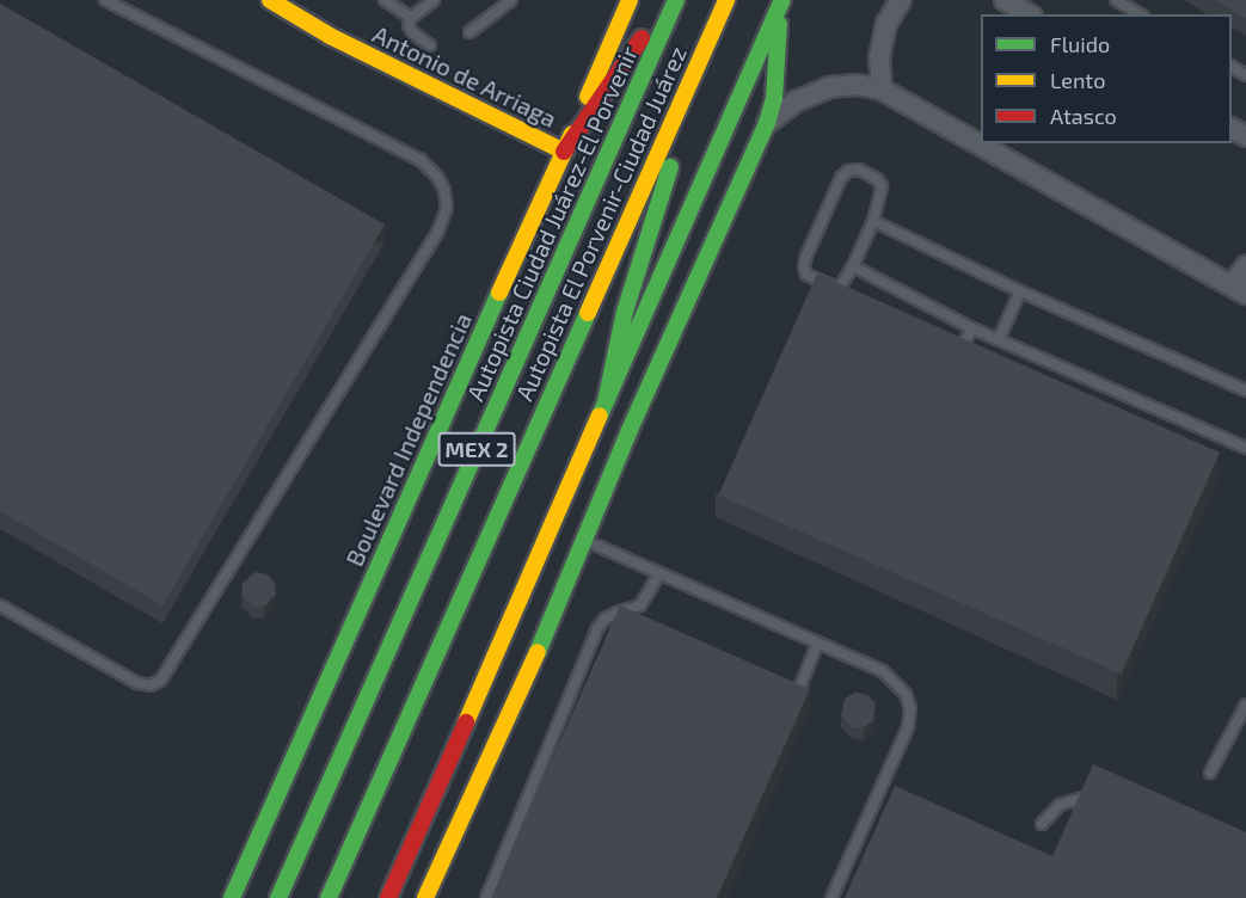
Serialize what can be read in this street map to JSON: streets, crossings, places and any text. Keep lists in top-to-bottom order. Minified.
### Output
{"streets":{"main road":["Antonio de Arriaga","Autopista Ciudad Juárez-El Porvenir","Autopista El Porvenir-Ciudad Juárez","Boulevard Independencia","MEX 2"]},"crossings":[["Antonio de Arriaga","Boulevard Independencia"]],"legend":["Fluido","Lento","Atasco"]}
